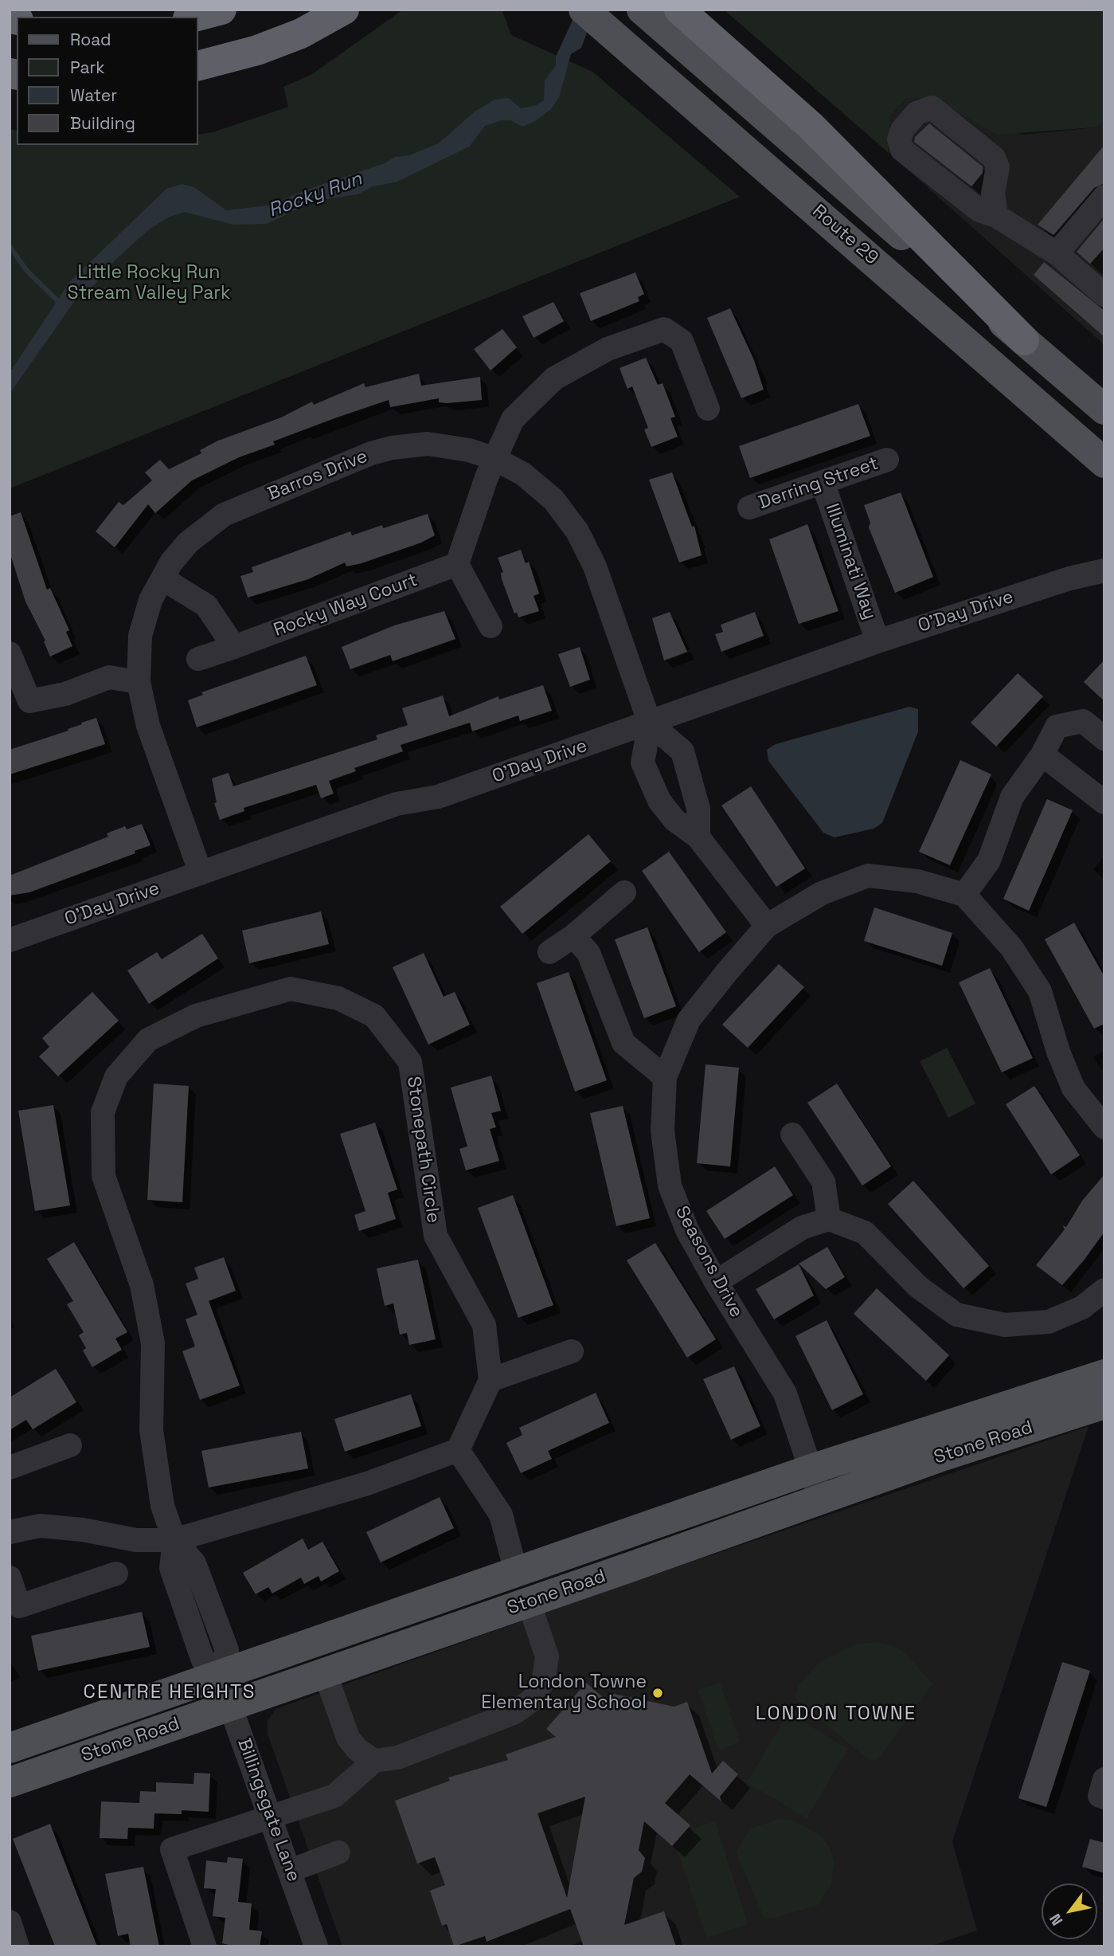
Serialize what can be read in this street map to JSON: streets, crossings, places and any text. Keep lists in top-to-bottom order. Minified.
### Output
{"streets":{"main road":["Route 29","Stone Road"],"street":["Barros Drive","Derring Street","Illuminati Way","Rocky Way Court","O'Day Drive","Stonepath Circle","Seasons Drive","Billingsgate Lane"]},"crossings":[["Barros Drive","O'Day Drive"],["Derring Street","Illuminati Way"],["Illuminati Way","O'Day Drive"],["Stonepath Circle","Stone Road"],["Stonepath Circle","Billingsgate Lane"],["Seasons Drive","Stone Road"],["Stone Road","Billingsgate Lane"]],"districts":["CENTRE HEIGHTS","LONDON TOWNE"],"water":["Rocky Run"],"parks":["Little Rocky Run Stream Valley Park"],"places":["London Towne Elementary School"],"legend":["Road","Park","Water","Building"],"north":"bottom left"}
